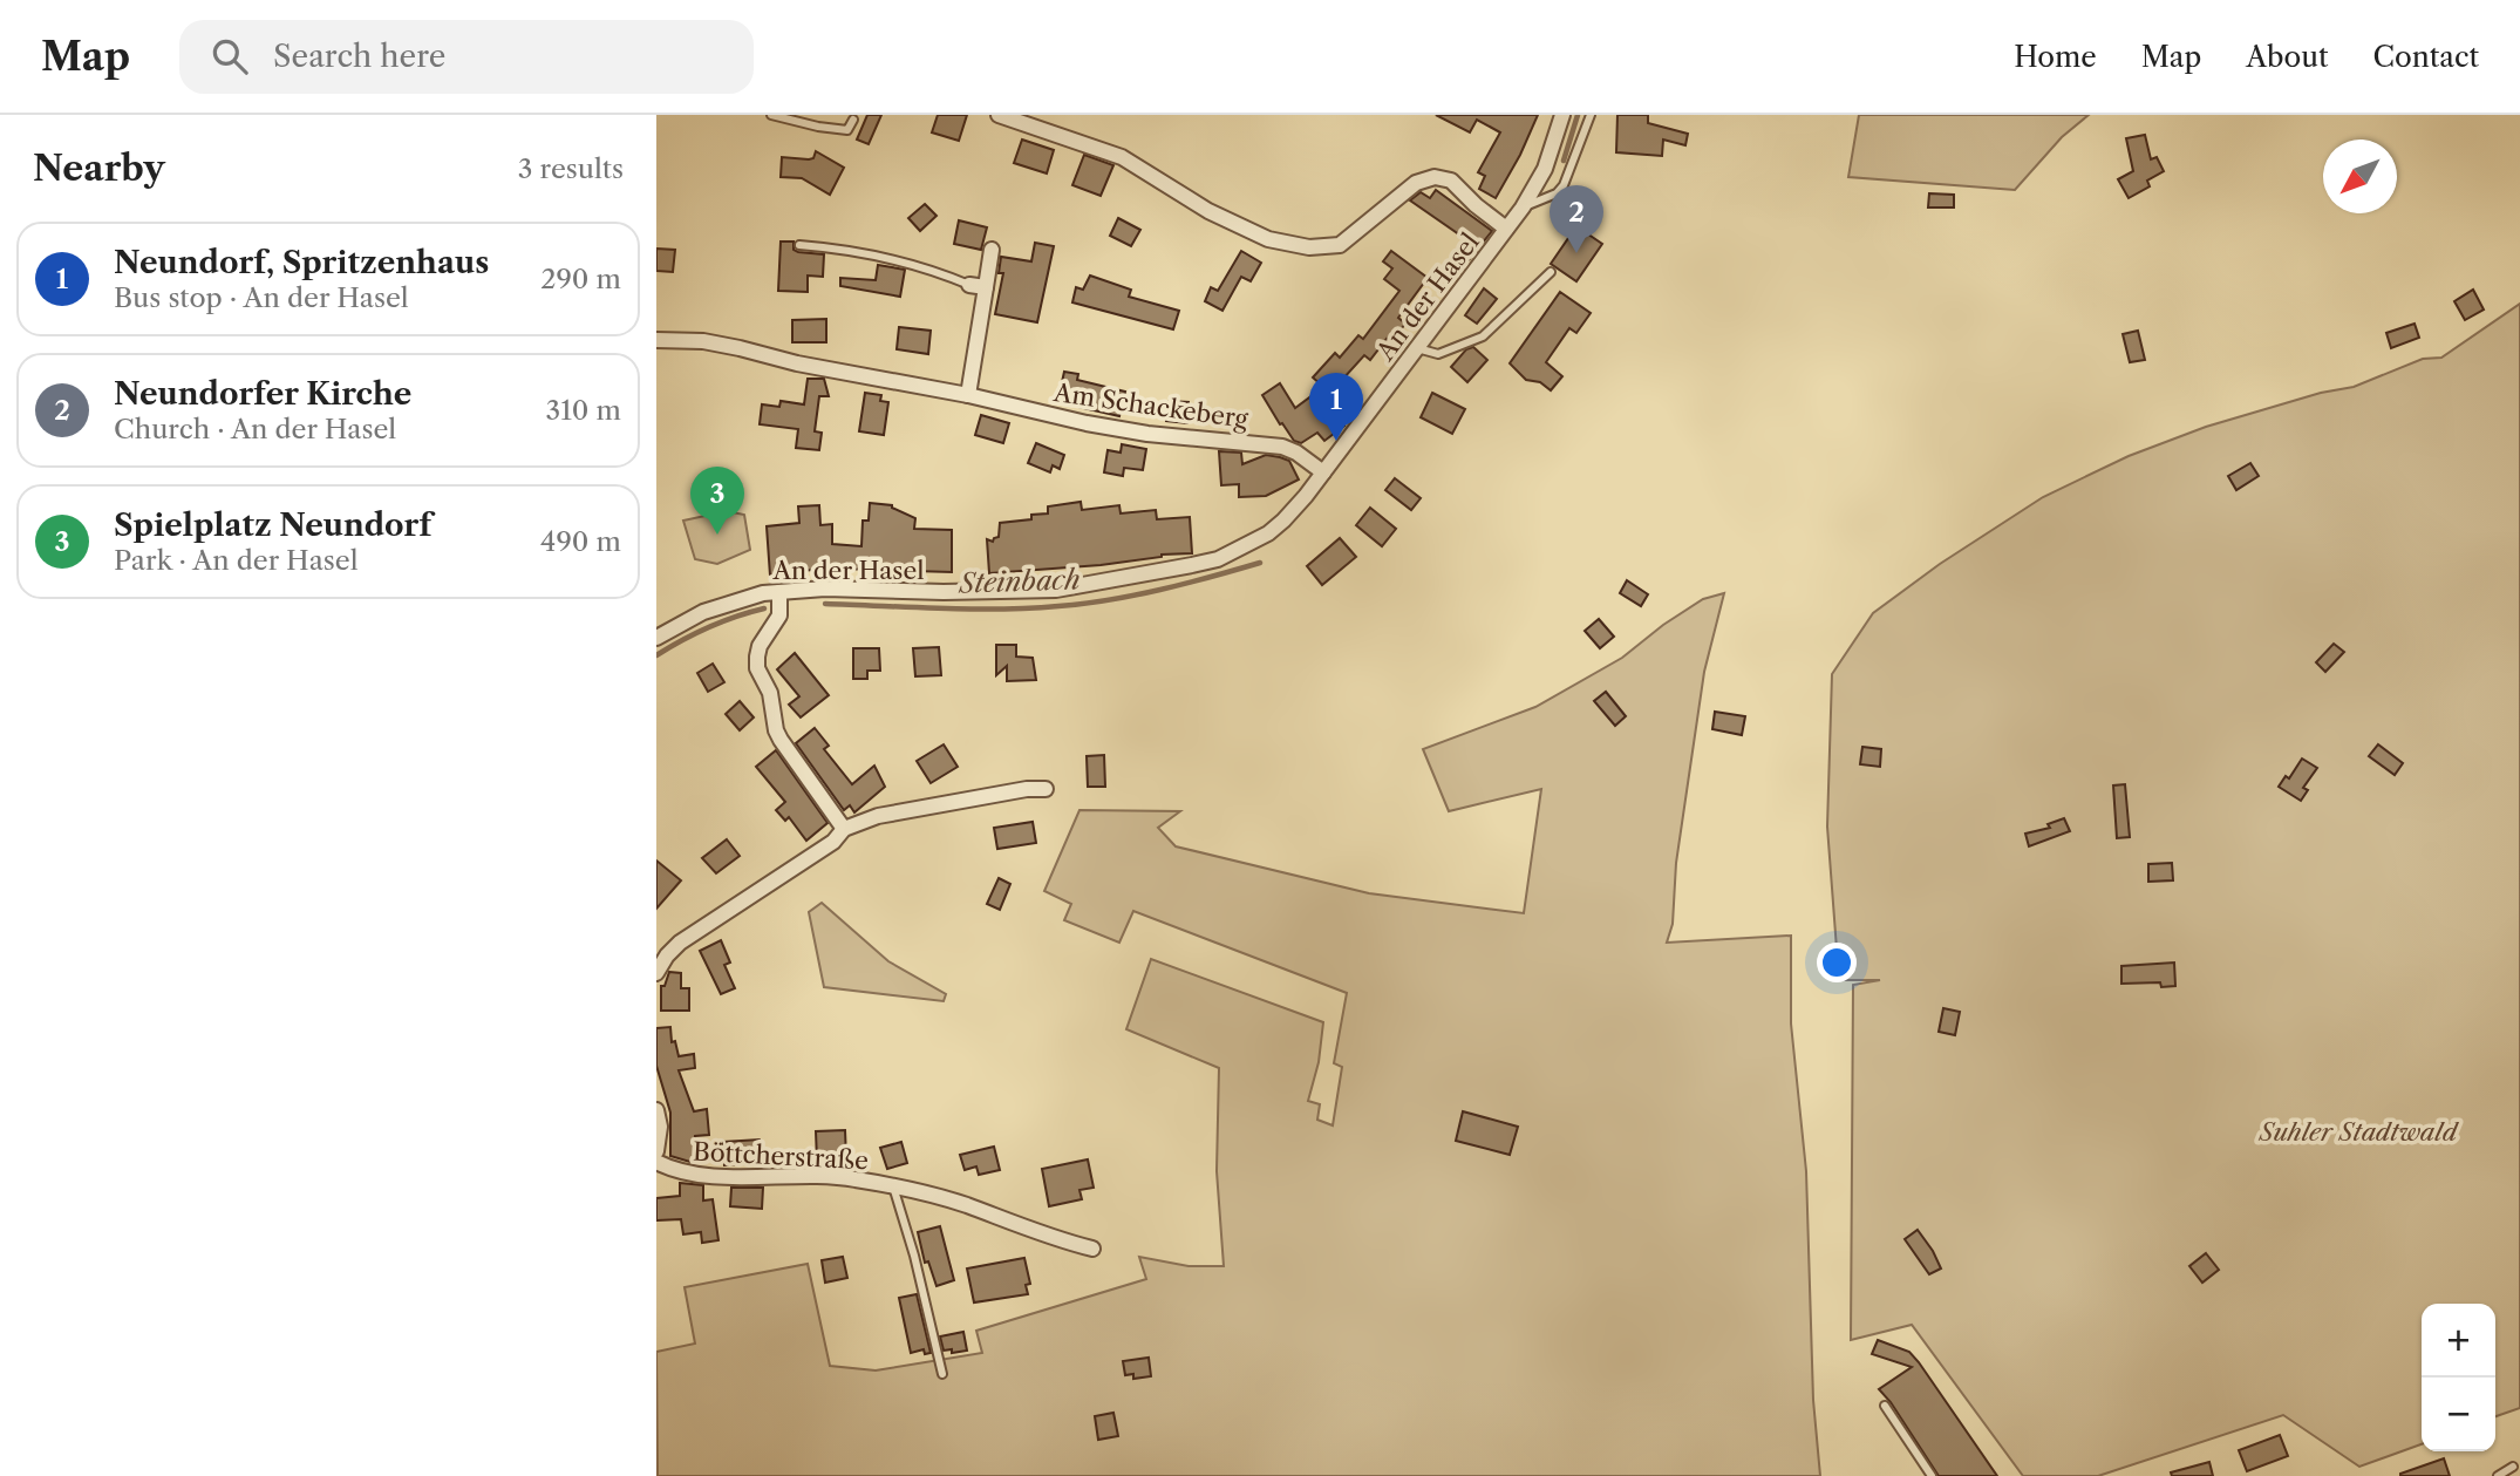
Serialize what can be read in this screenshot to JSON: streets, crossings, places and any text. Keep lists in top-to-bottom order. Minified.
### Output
{"streets":{"street":["An der Hasel","Am Schackeberg","Böttcherstraße"]},"crossings":[["An der Hasel","Am Schackeberg"]],"water":["Steinbach"],"parks":["Suhler Stadtwald"],"north":"bottom left","page":{"header":"Map","search":"Search here","nav":["Home","Map","About","Contact"],"heading":["Nearby","3 results"],"pins":["2","1","3"],"list":[{"mark":"1","name":"Neundorf, Spritzenhaus","note":"Bus stop · An der Hasel","value":"290 m"},{"mark":"2","name":"Neundorfer Kirche","note":"Church · An der Hasel","value":"310 m"},{"mark":"3","name":"Spielplatz Neundorf","note":"Park · An der Hasel","value":"490 m"}],"map_buttons":["+","−"]}}
